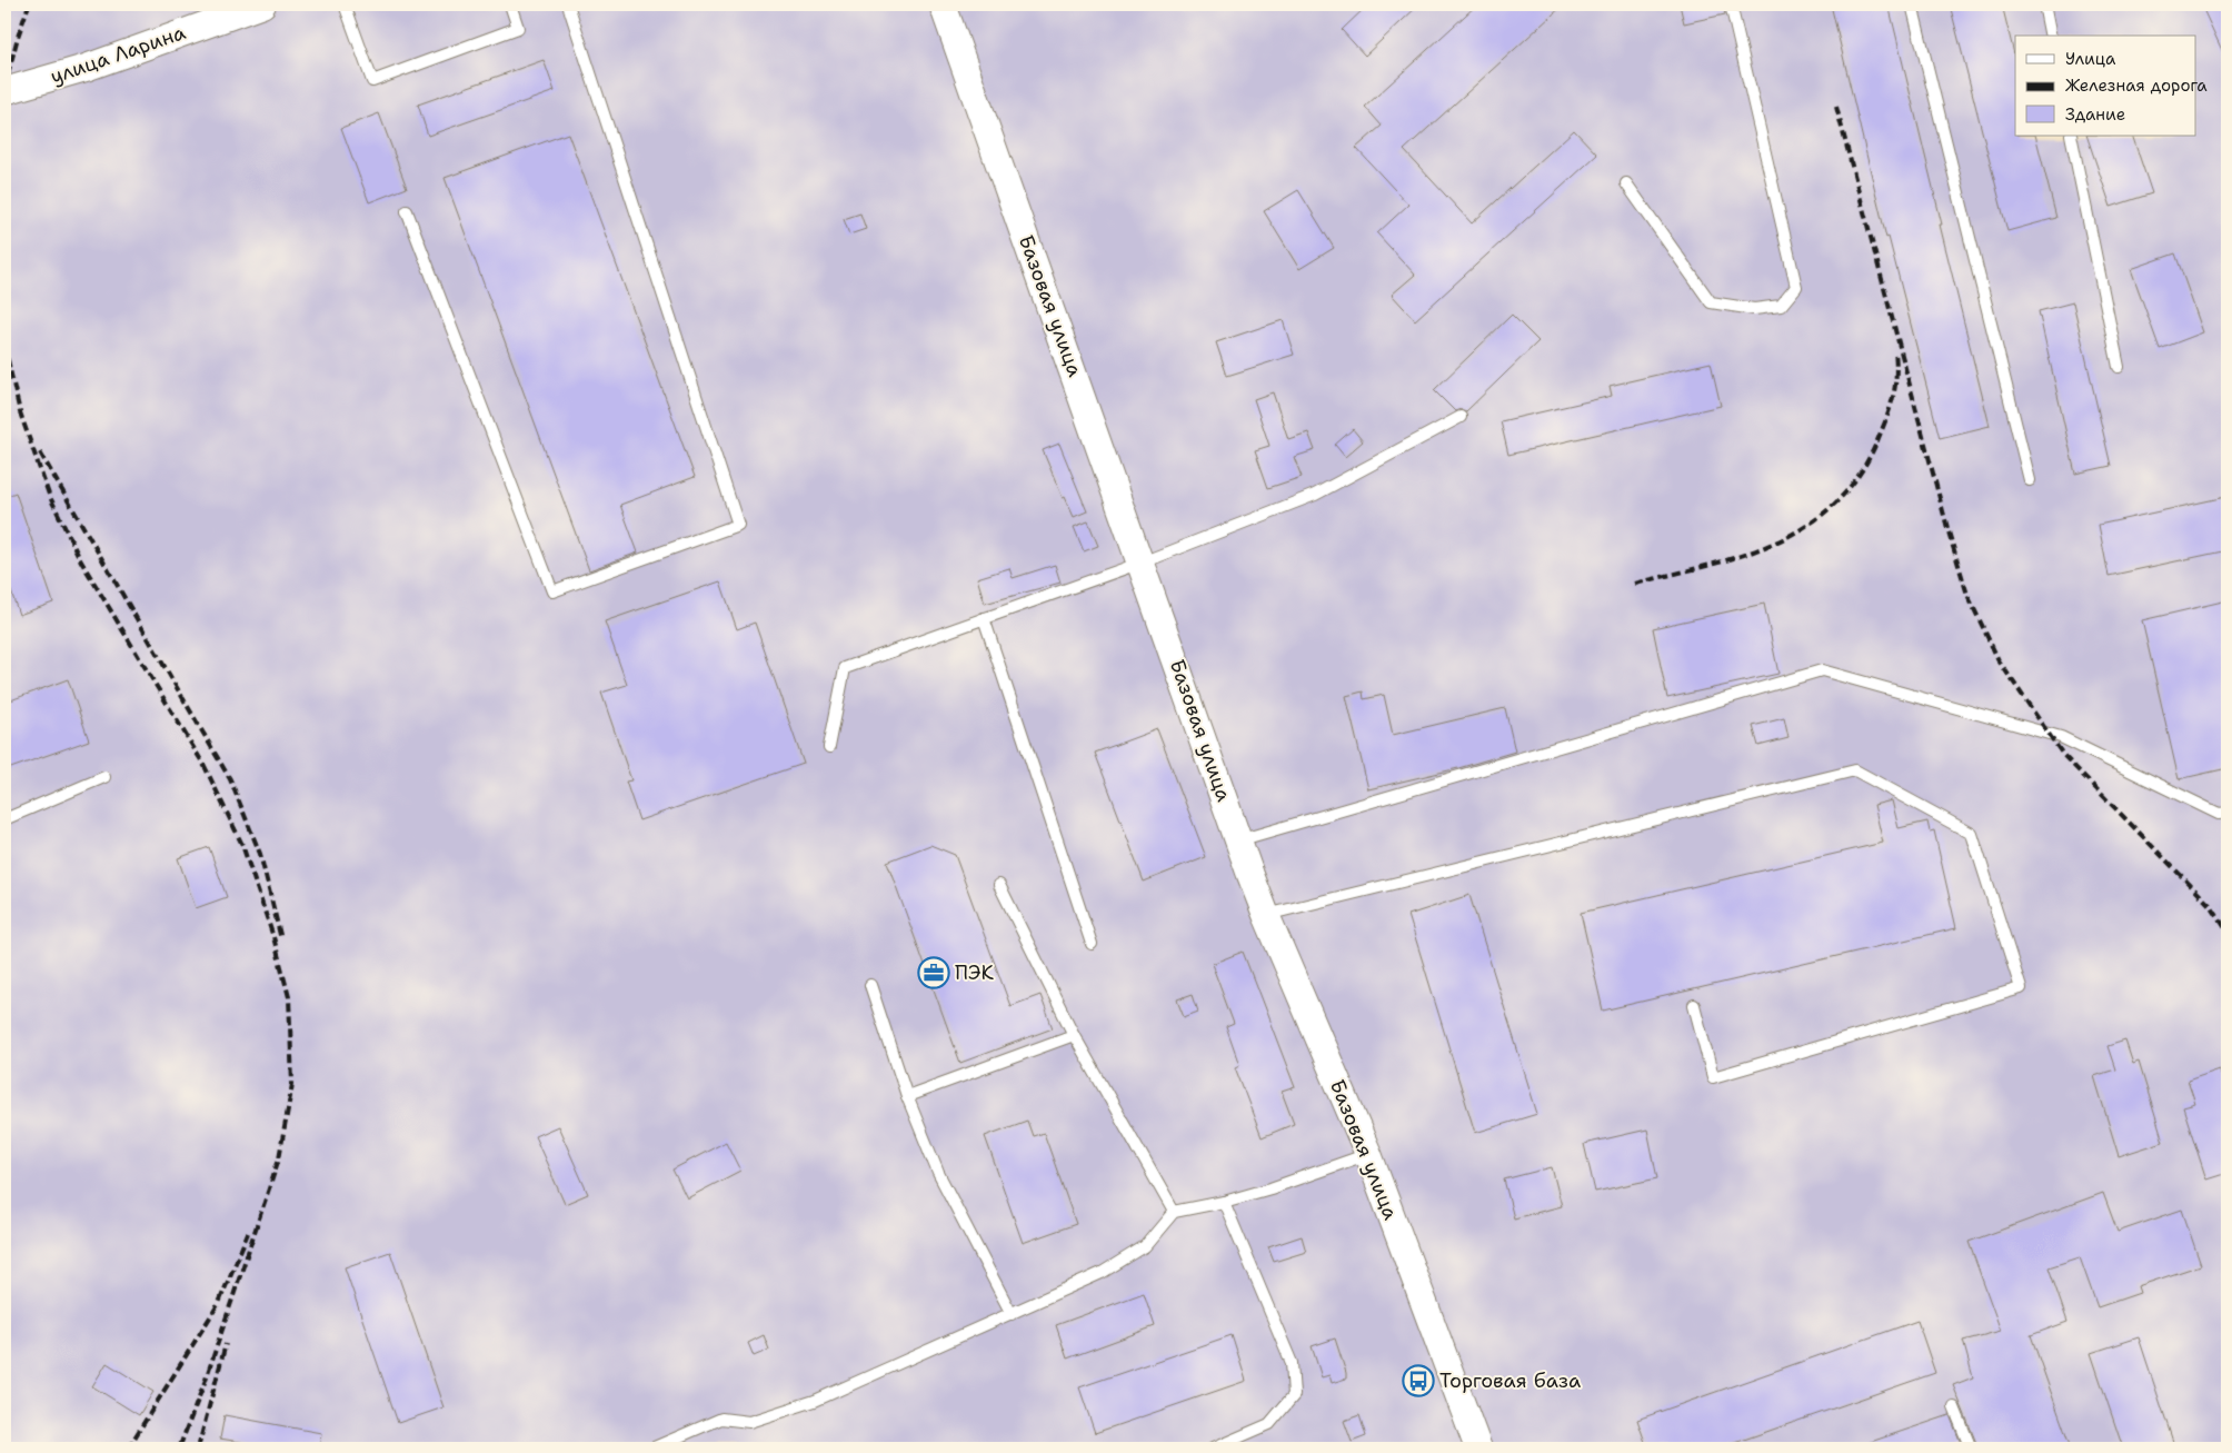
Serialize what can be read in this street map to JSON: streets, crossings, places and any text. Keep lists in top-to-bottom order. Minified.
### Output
{"streets":{"street":["улица Ларина","Базовая улица"]},"places":{"office":["ПЭК"],"bus stop":["Торговая база"]},"legend":["Улица","Железная дорога","Здание"]}
